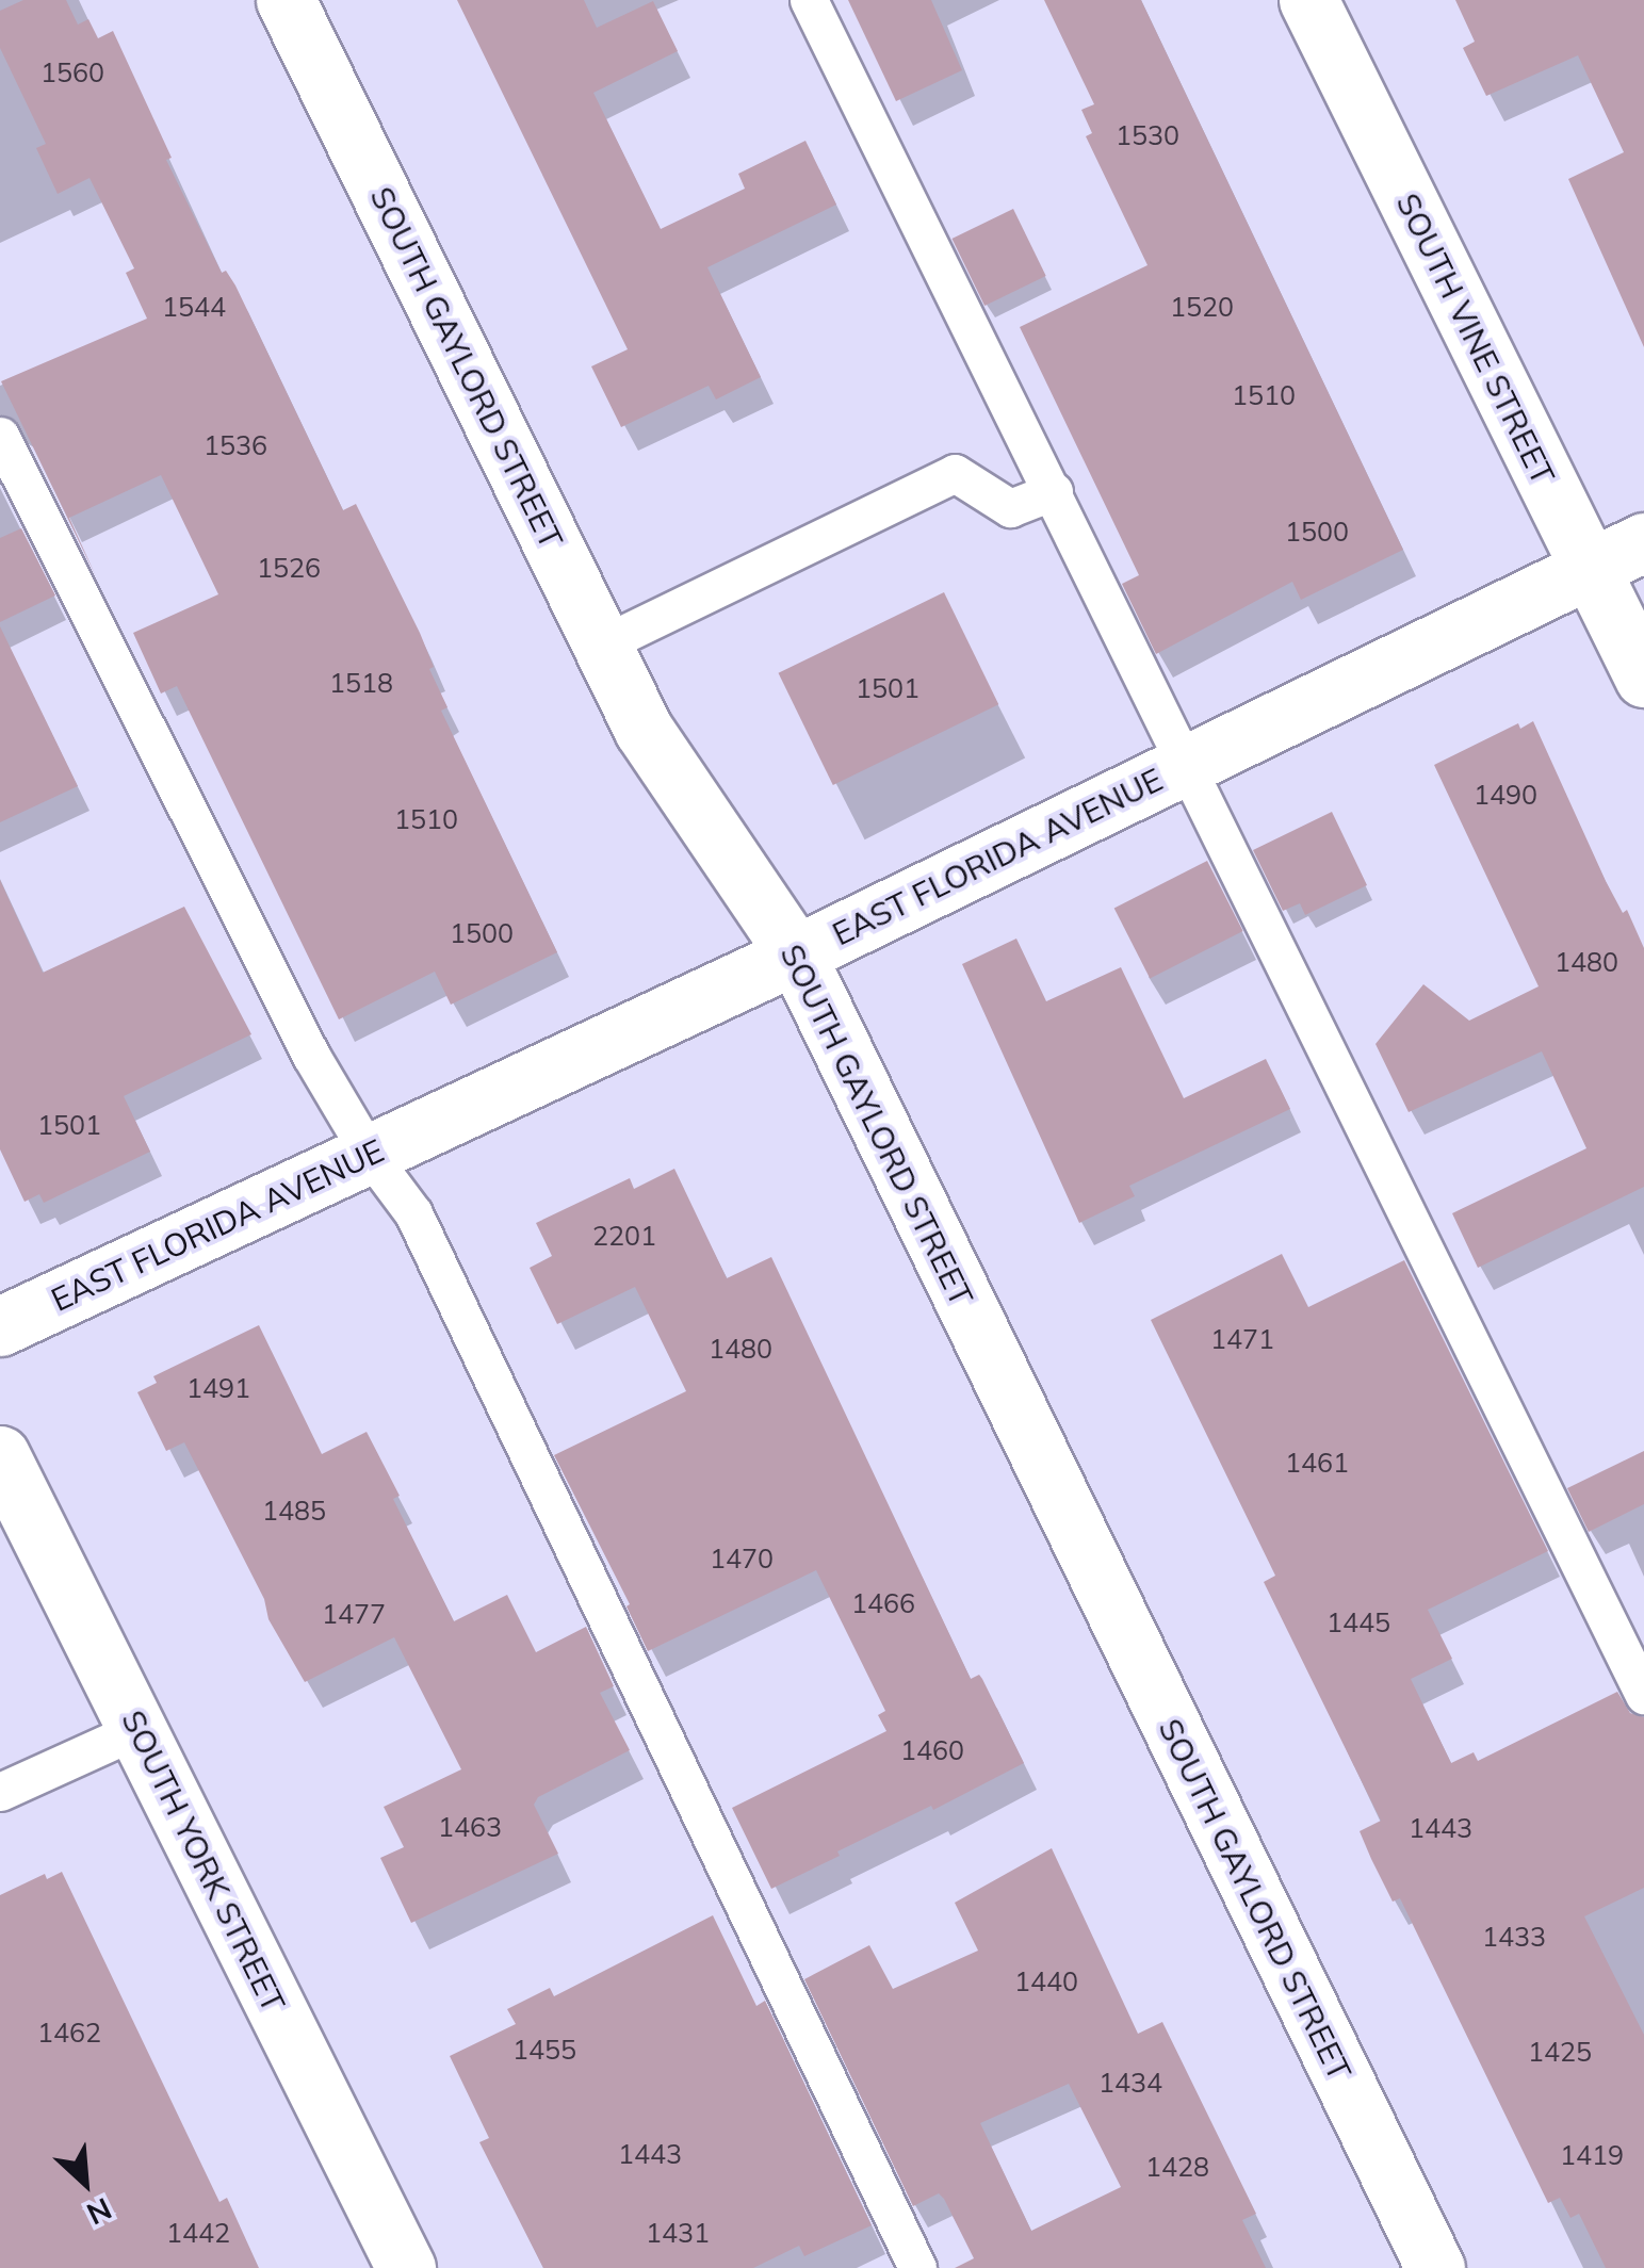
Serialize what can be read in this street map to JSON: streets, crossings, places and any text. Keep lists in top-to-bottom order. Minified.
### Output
{"streets":{"street":["SOUTH VINE STREET","SOUTH GAYLORD STREET","EAST FLORIDA AVENUE","SOUTH YORK STREET"]},"crossings":[["SOUTH VINE STREET","EAST FLORIDA AVENUE"],["SOUTH GAYLORD STREET","EAST FLORIDA AVENUE"]],"house_numbers":["1560","1530","1544","1520","1510","1536","1500","1526","1518","1501","1490","1510","1500","1480","1501","2201","1471","1480","1491","1461","1485","1470","1466","1477","1445","1460","1463","1443","1433","1440","1462","1455","1425","1434","1443","1419","1428","1442","1431"],"north":"bottom right"}
